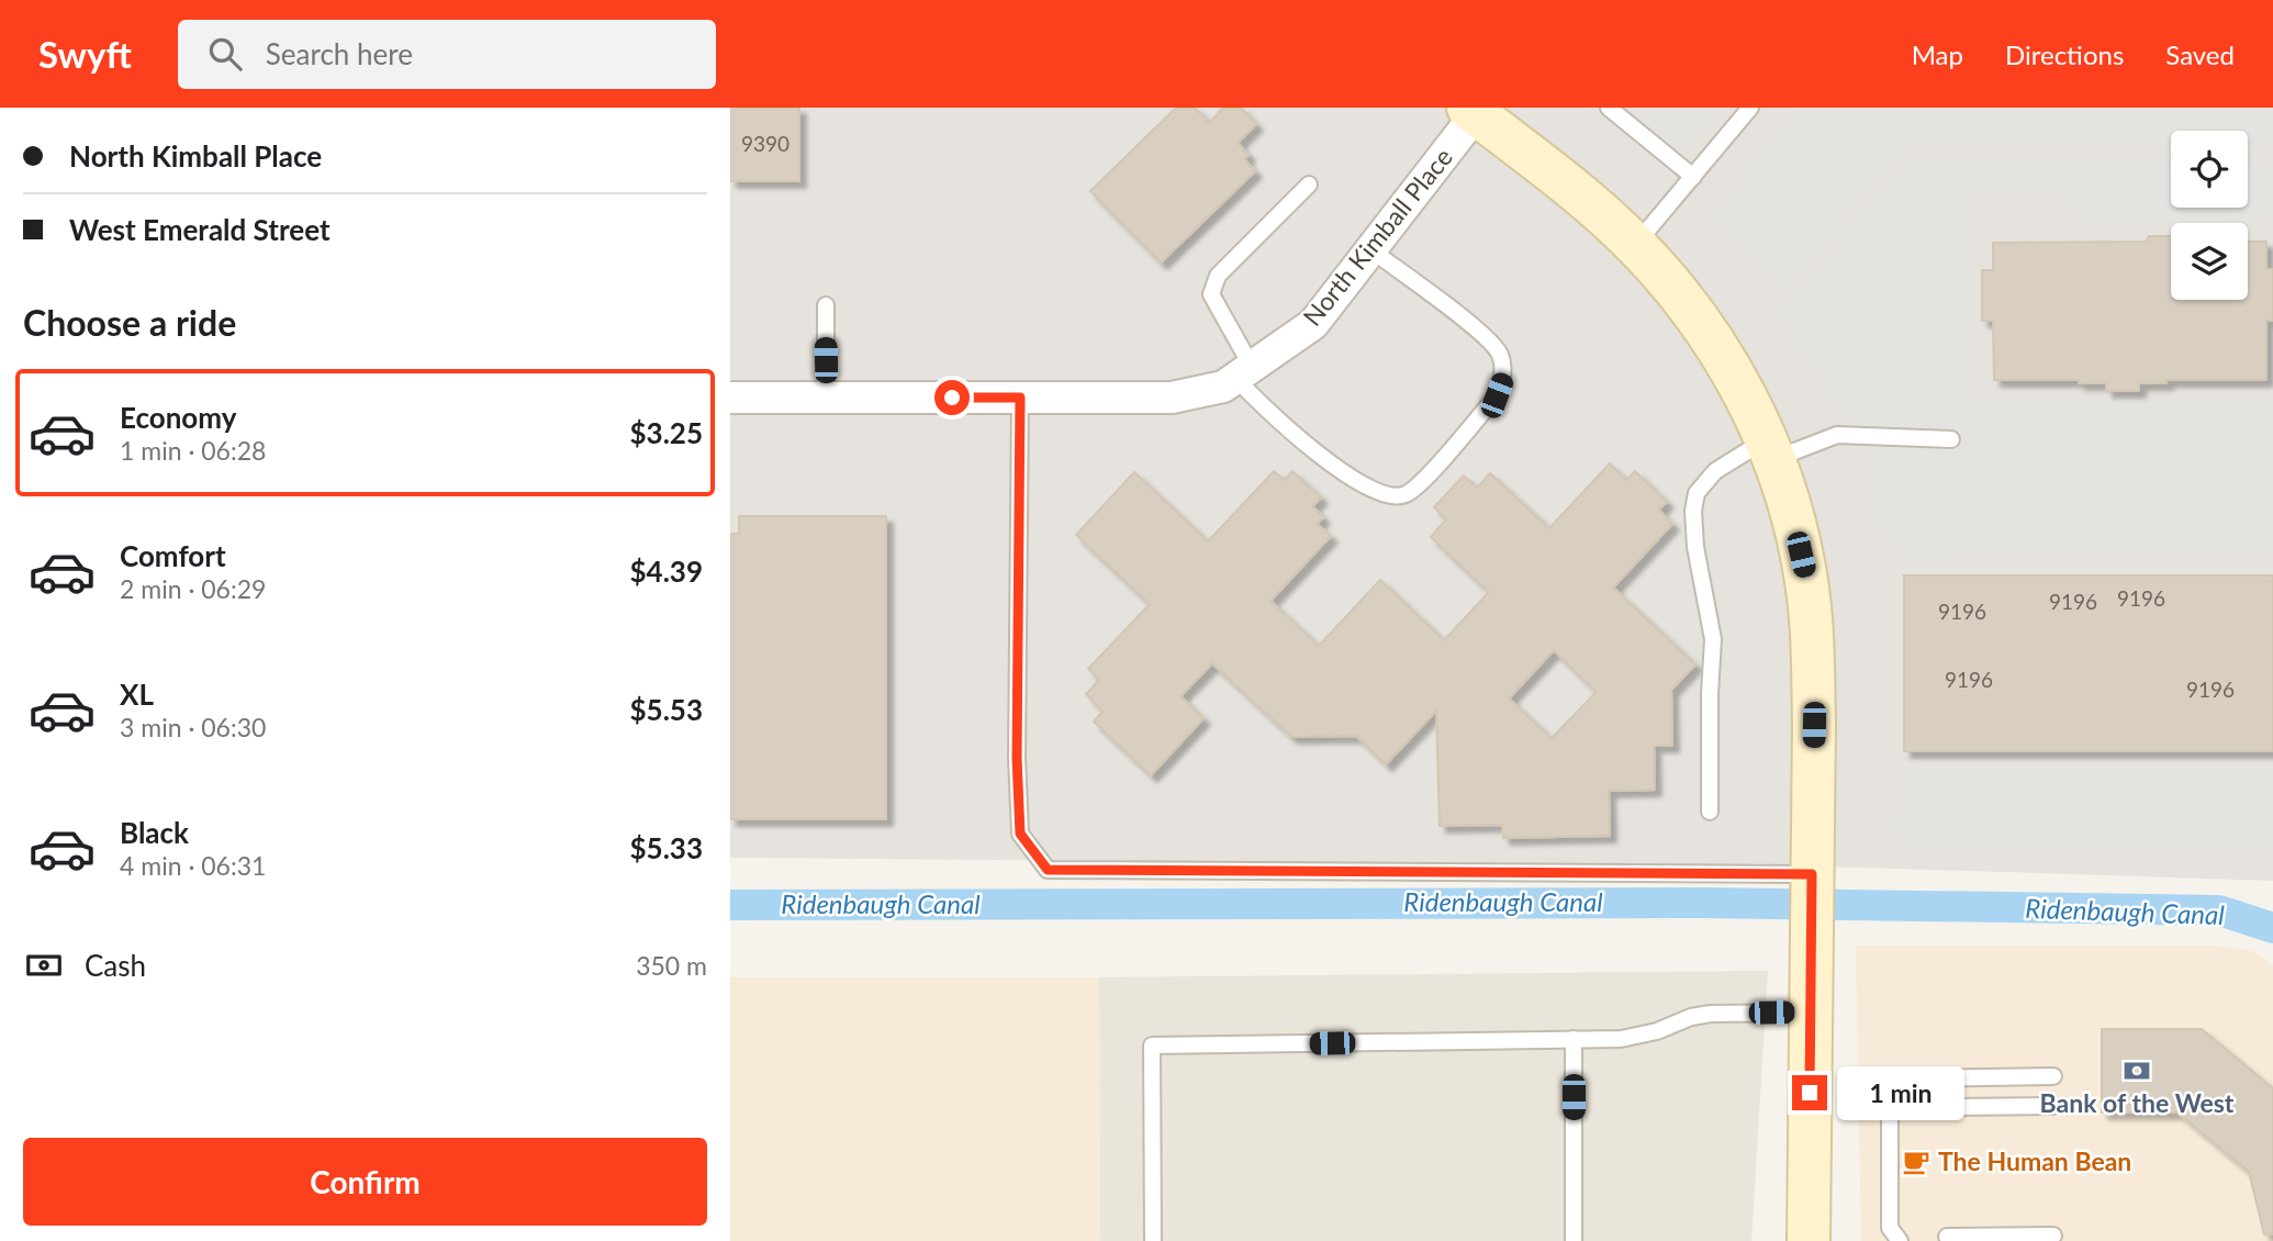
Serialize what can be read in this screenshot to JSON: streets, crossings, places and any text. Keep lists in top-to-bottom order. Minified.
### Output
{"streets":{"street":["North Kimball Place"]},"water":["Ridenbaugh Canal"],"places":{"bank":["Bank of the West"],"cafe":["The Human Bean"]},"house_numbers":["9390","9196","9196","9196","9196","9196"],"page":{"header":"Swyft","search":"Search here","nav":["Map","Directions","Saved"],"banner":["North Kimball Place","West Emerald Street"],"heading":"Choose a ride","list":[{"name":"Economy","note":"1 min · 06:28","value":"$3.25"},{"name":"Comfort","note":"2 min · 06:29","value":"$4.39"},{"name":"XL","note":"3 min · 06:30","value":"$5.53"},{"name":"Black","note":"4 min · 06:31","value":"$5.33"}],"pay":["Cash","350 m"],"bubble":"1 min","buttons":"Confirm"}}
